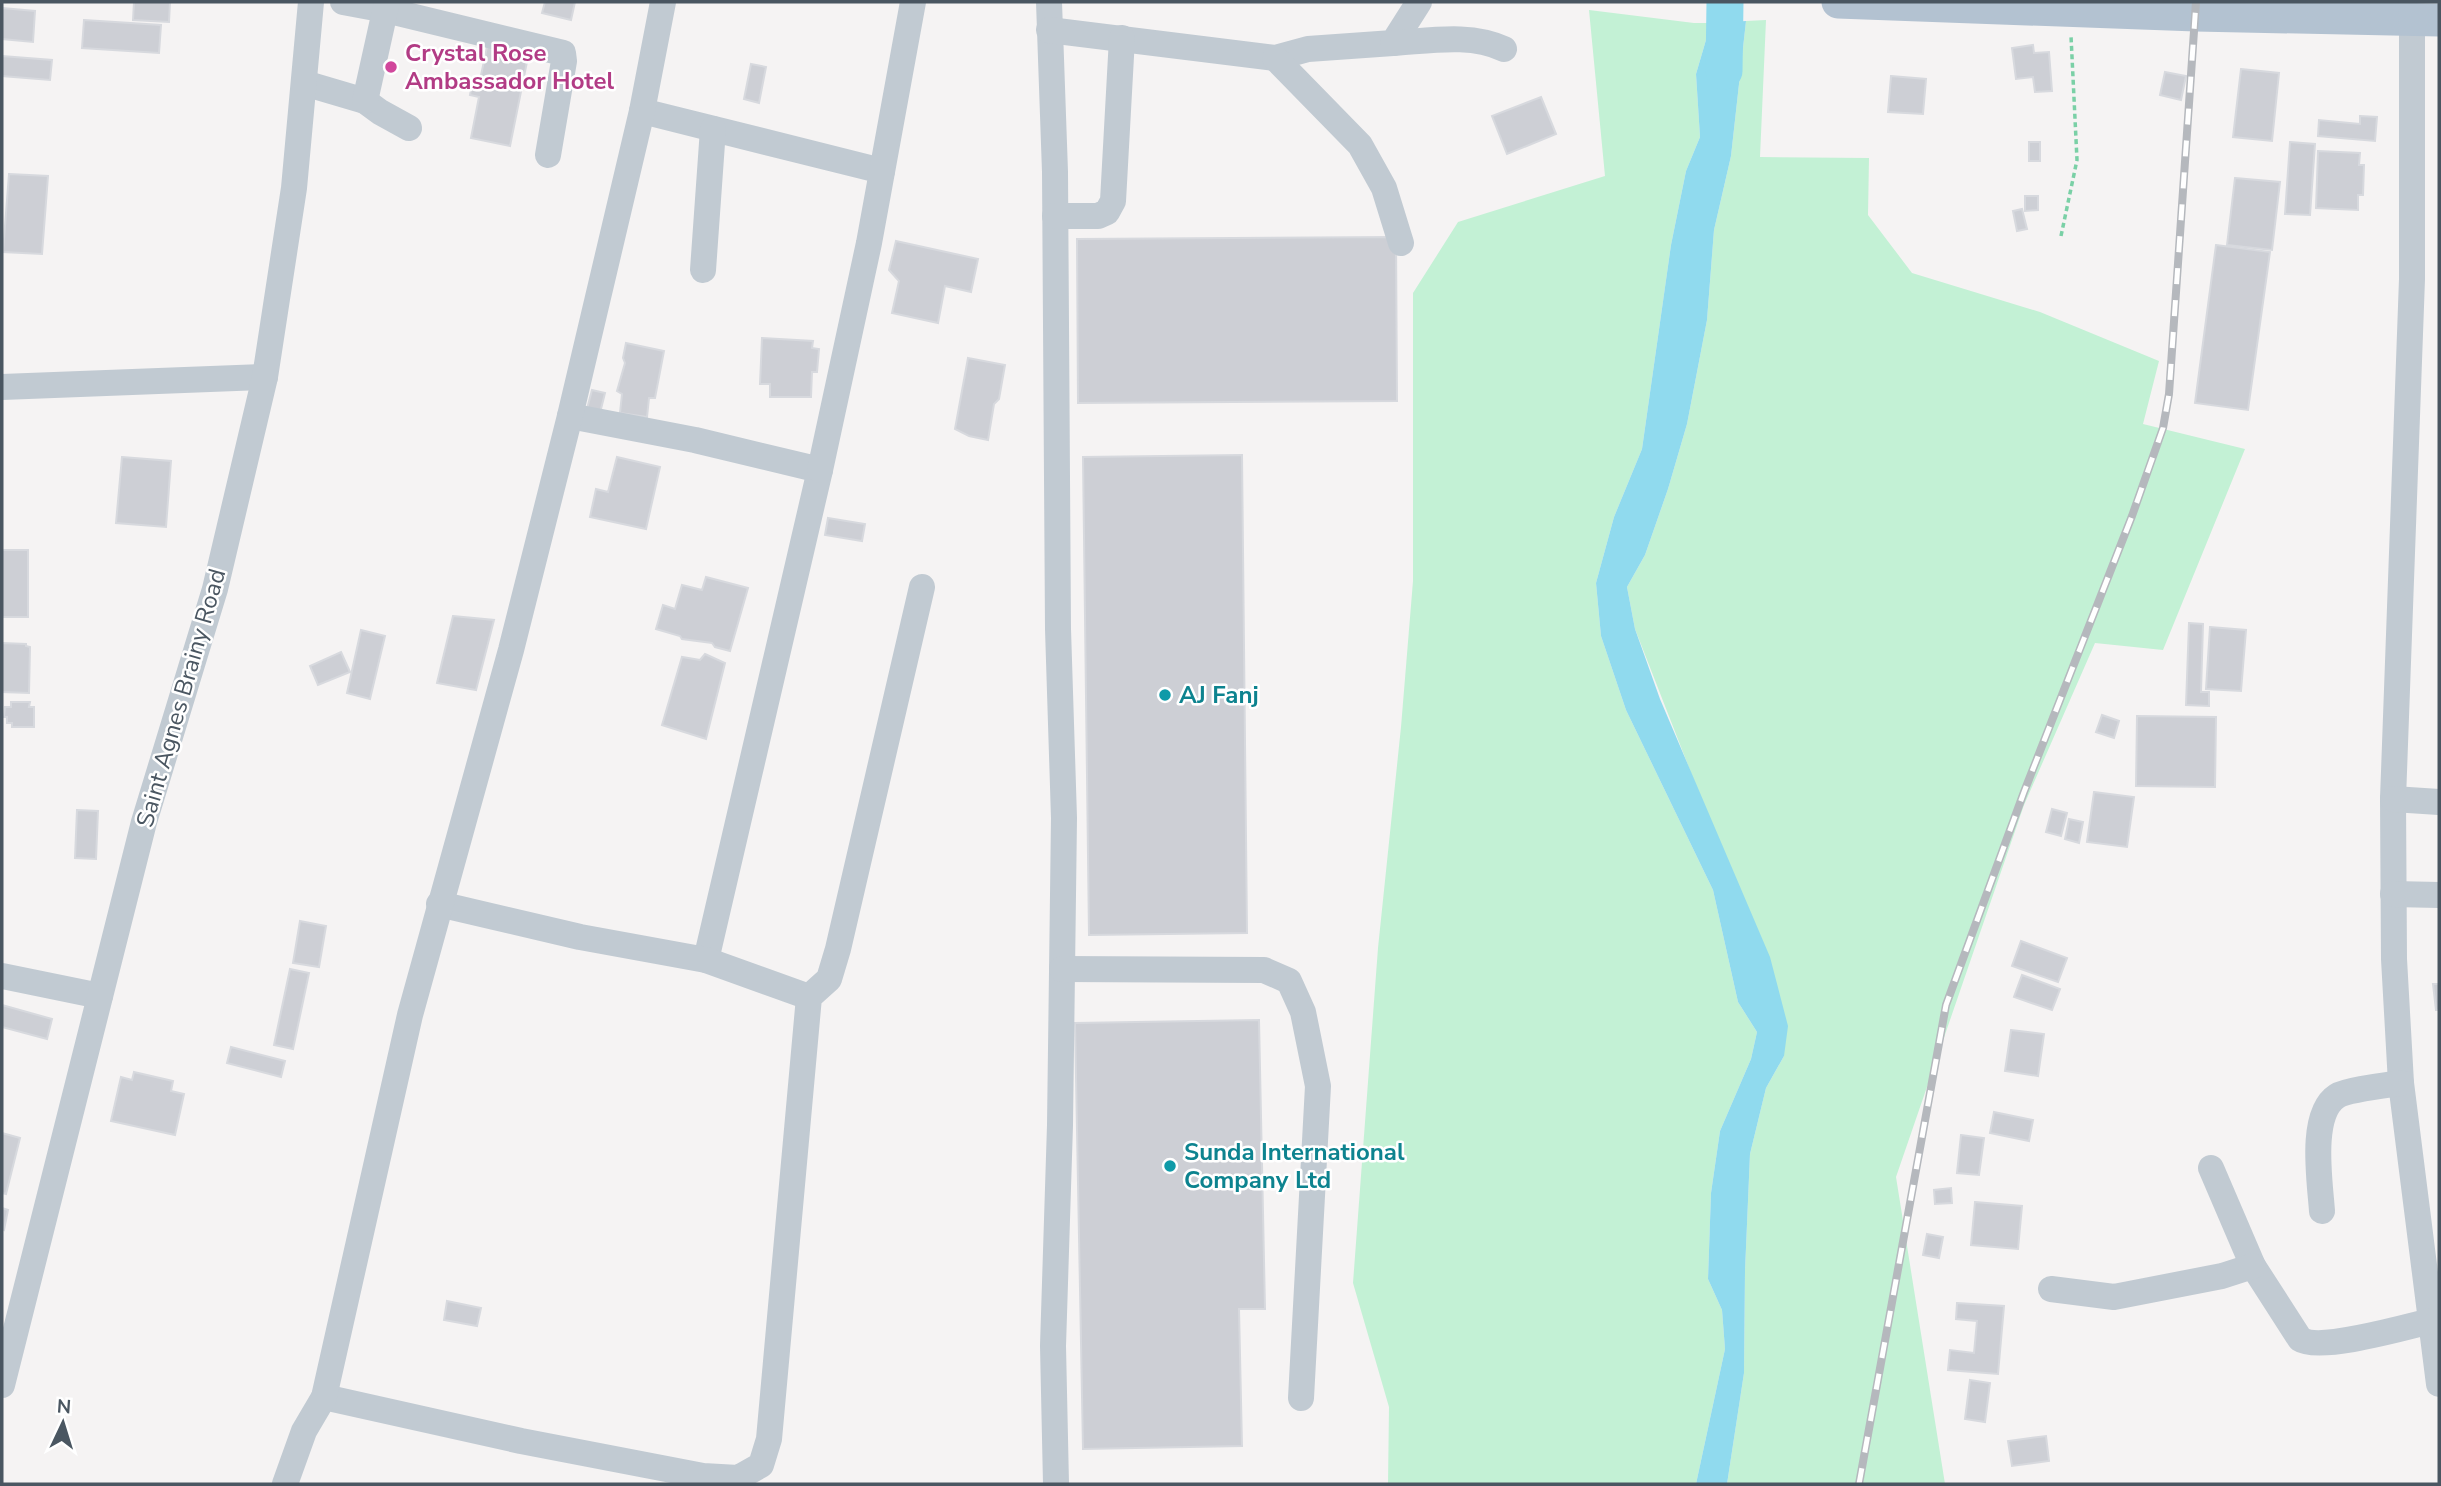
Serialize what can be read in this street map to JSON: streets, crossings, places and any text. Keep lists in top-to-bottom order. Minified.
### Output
{"streets":{"street":["Saint Agnes Brainy Road"]},"places":["Crystal Rose Ambassador Hotel","AJ Fanj","Sunda International Company Ltd"],"north":"top"}
